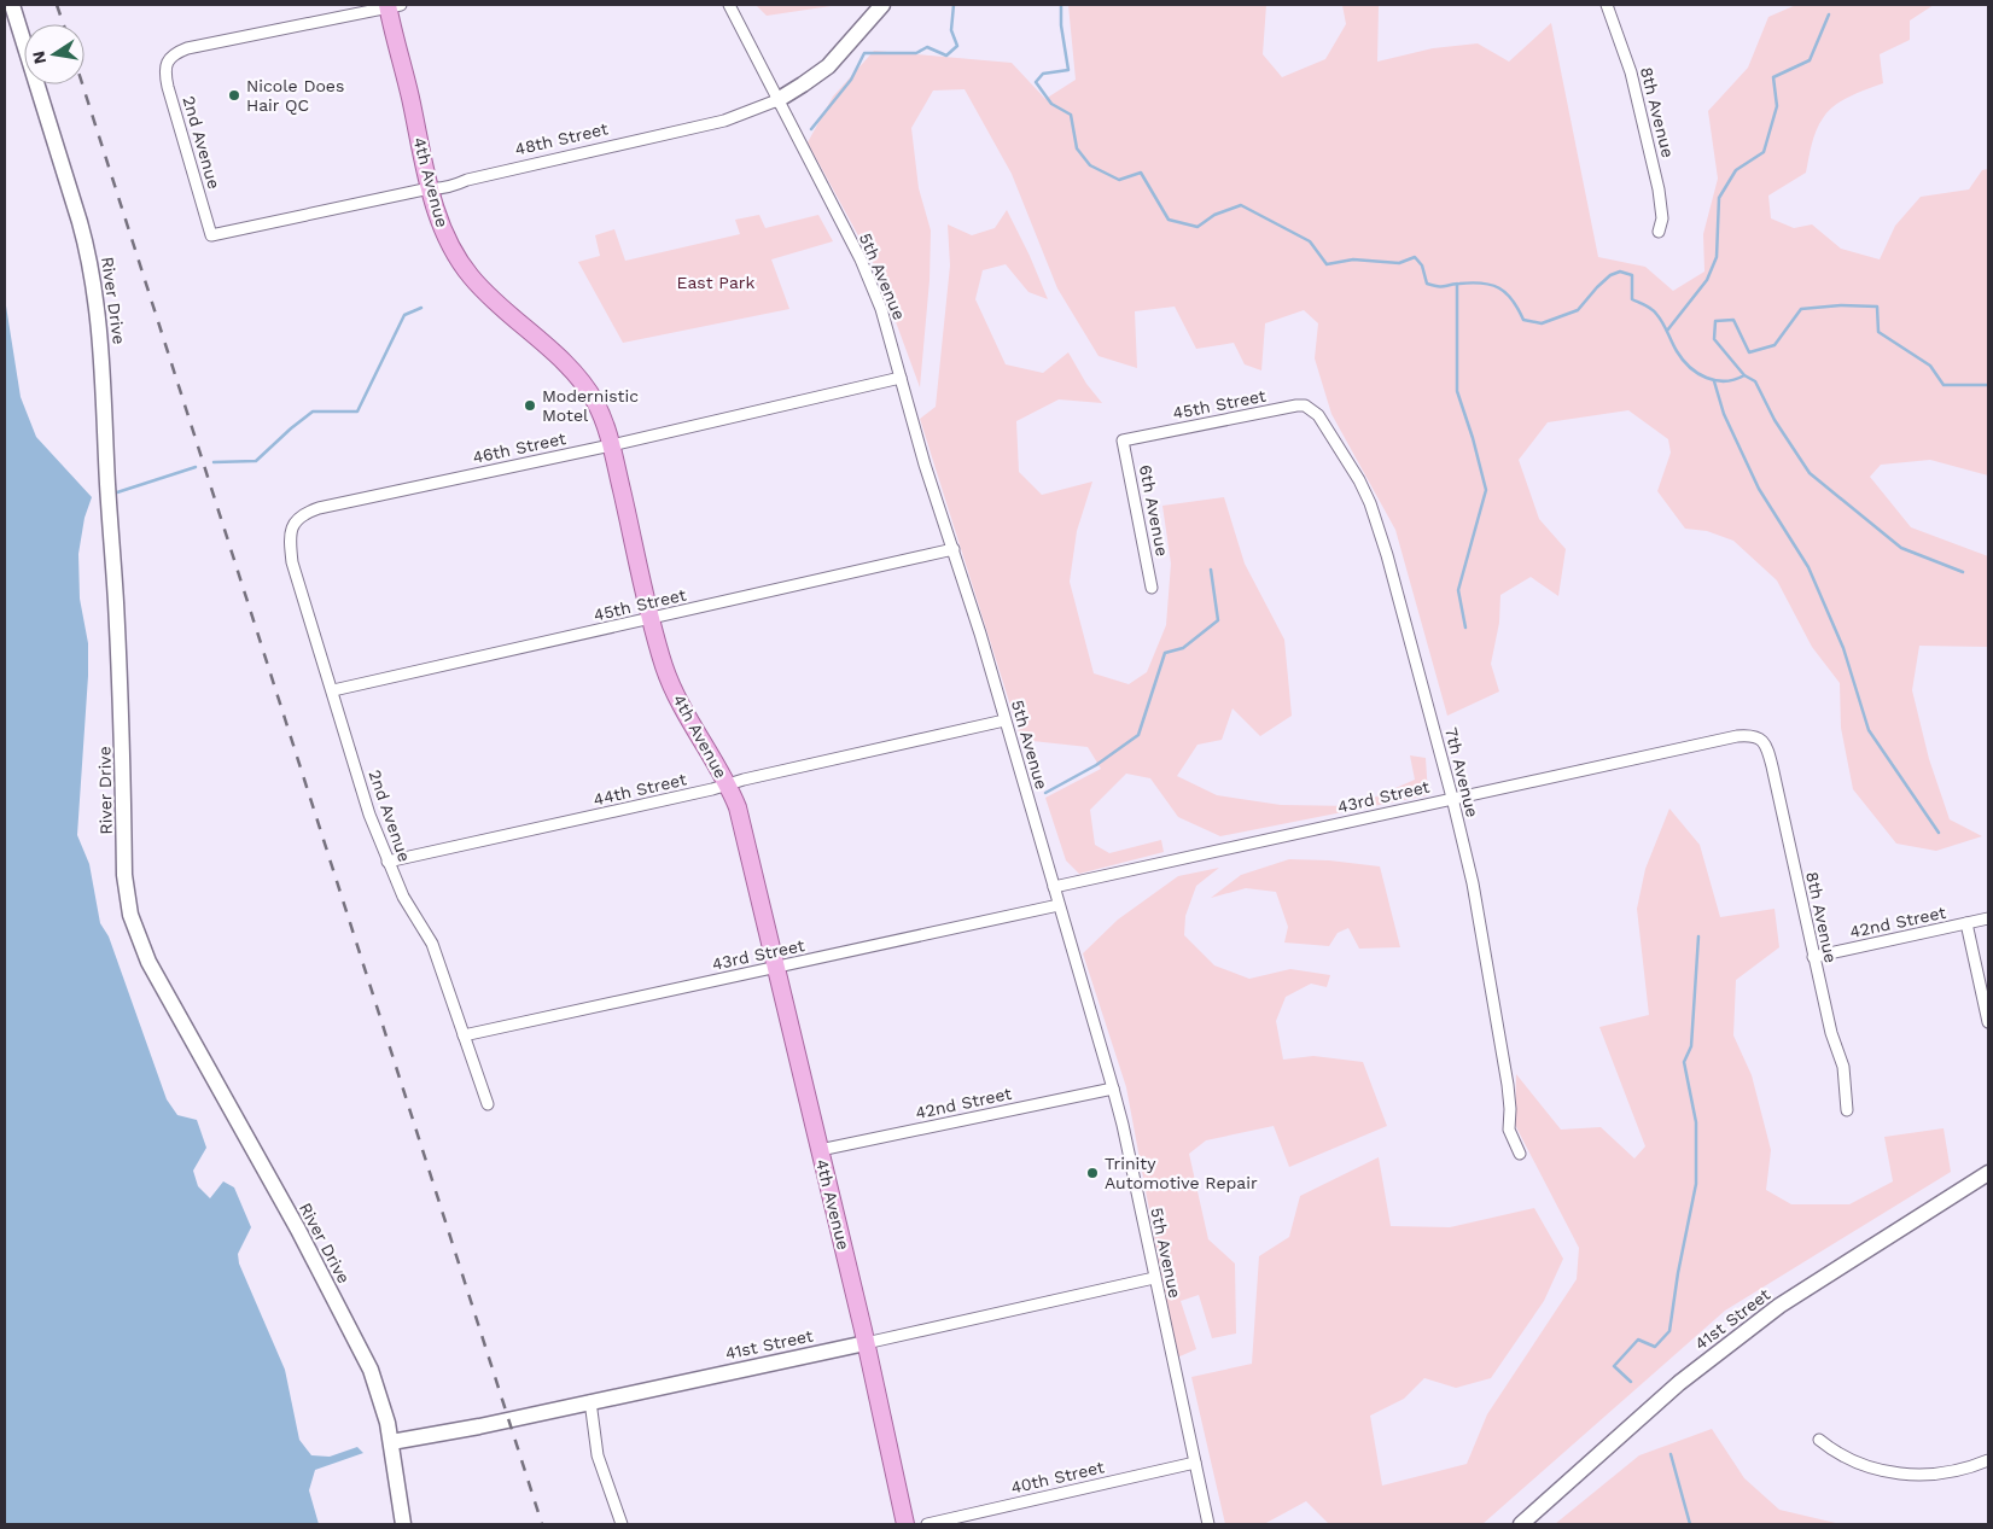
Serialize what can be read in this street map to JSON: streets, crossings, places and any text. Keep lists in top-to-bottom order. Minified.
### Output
{"streets":{"main road":["4th Avenue"],"street":["8th Avenue","48th Street","2nd Avenue","5th Avenue","River Drive","45th Street","46th Street","6th Avenue","7th Avenue","44th Street","43rd Street","42nd Street","41st Street","40th Street"]},"crossings":[["8th Avenue","43rd Street"],["8th Avenue","42nd Street"],["48th Street","2nd Avenue"],["48th Street","4th Avenue"],["48th Street","5th Avenue"],["2nd Avenue","4th Avenue"],["2nd Avenue","45th Street"],["2nd Avenue","46th Street"],["2nd Avenue","44th Street"],["2nd Avenue","43rd Street"],["4th Avenue","45th Street"],["4th Avenue","46th Street"],["4th Avenue","44th Street"],["4th Avenue","43rd Street"],["4th Avenue","42nd Street"],["4th Avenue","41st Street"],["5th Avenue","45th Street"],["5th Avenue","46th Street"],["5th Avenue","44th Street"],["5th Avenue","43rd Street"],["5th Avenue","42nd Street"],["5th Avenue","41st Street"],["5th Avenue","40th Street"],["River Drive","41st Street"],["45th Street","6th Avenue"],["45th Street","7th Avenue"],["7th Avenue","43rd Street"]],"parks":["East Park"],"places":["Nicole Does Hair QC","Modernistic Motel","Trinity Automotive Repair"],"north":"left"}
